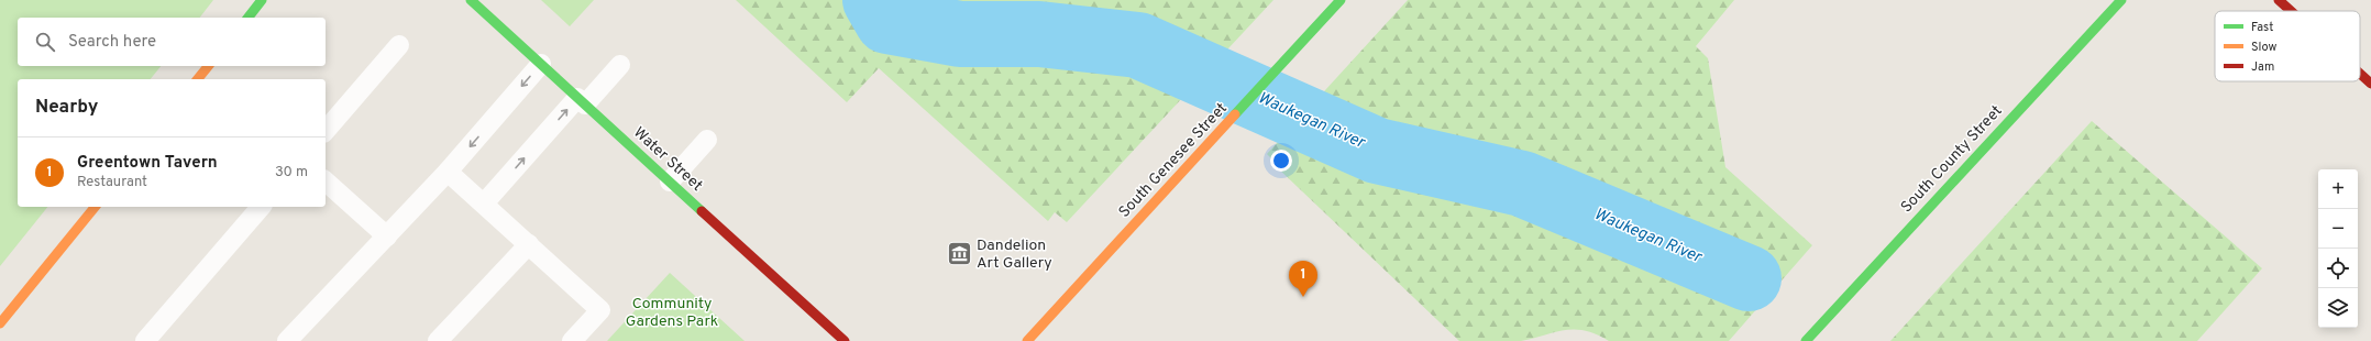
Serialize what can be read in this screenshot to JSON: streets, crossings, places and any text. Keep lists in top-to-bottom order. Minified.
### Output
{"streets":{"street":["Water Street","South County Street","South Genesee Street"]},"water":["Waukegan River"],"parks":["Community Gardens Park"],"places":{"museum":["Dandelion Art Gallery"]},"legend":["Fast","Slow","Jam"],"page":{"search":"Search here","heading":"Nearby","list":[{"mark":"1","name":"Greentown Tavern","note":"Restaurant","value":"30 m"}],"map_buttons":["+","−"],"pins":"1"}}
